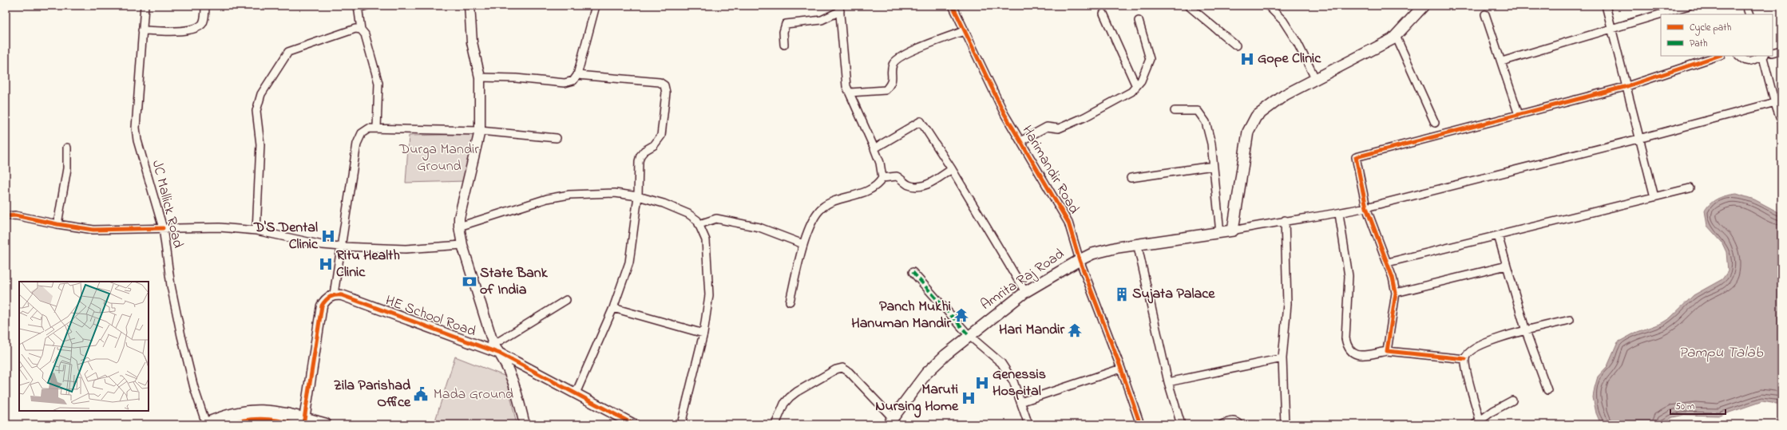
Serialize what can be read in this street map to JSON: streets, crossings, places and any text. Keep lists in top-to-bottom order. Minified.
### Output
{"streets":{"main road":["Amrita Raj Road"],"street":["Harimandir Road","JC Mallick Road","HE School Road"]},"crossings":[["Harimandir Road","Amrita Raj Road"]],"water":["Pampu Talab"],"parks":["Durga Mandir Ground","Mada Ground"],"places":{"hospital":["Gope Clinic","D'S Dental Clinic","Ritu Health Clinic","Genessis Hospital","Maruti Nursing Home"],"bank":["State Bank of India"],"building":["Sujata Palace"],"temple":["Panch Mukhi Hanuman Mandir","Hari Mandir"],"public building":["Zila Parishad Office"]},"legend":["Cycle path","Path"],"scale_bar":"50 m"}
